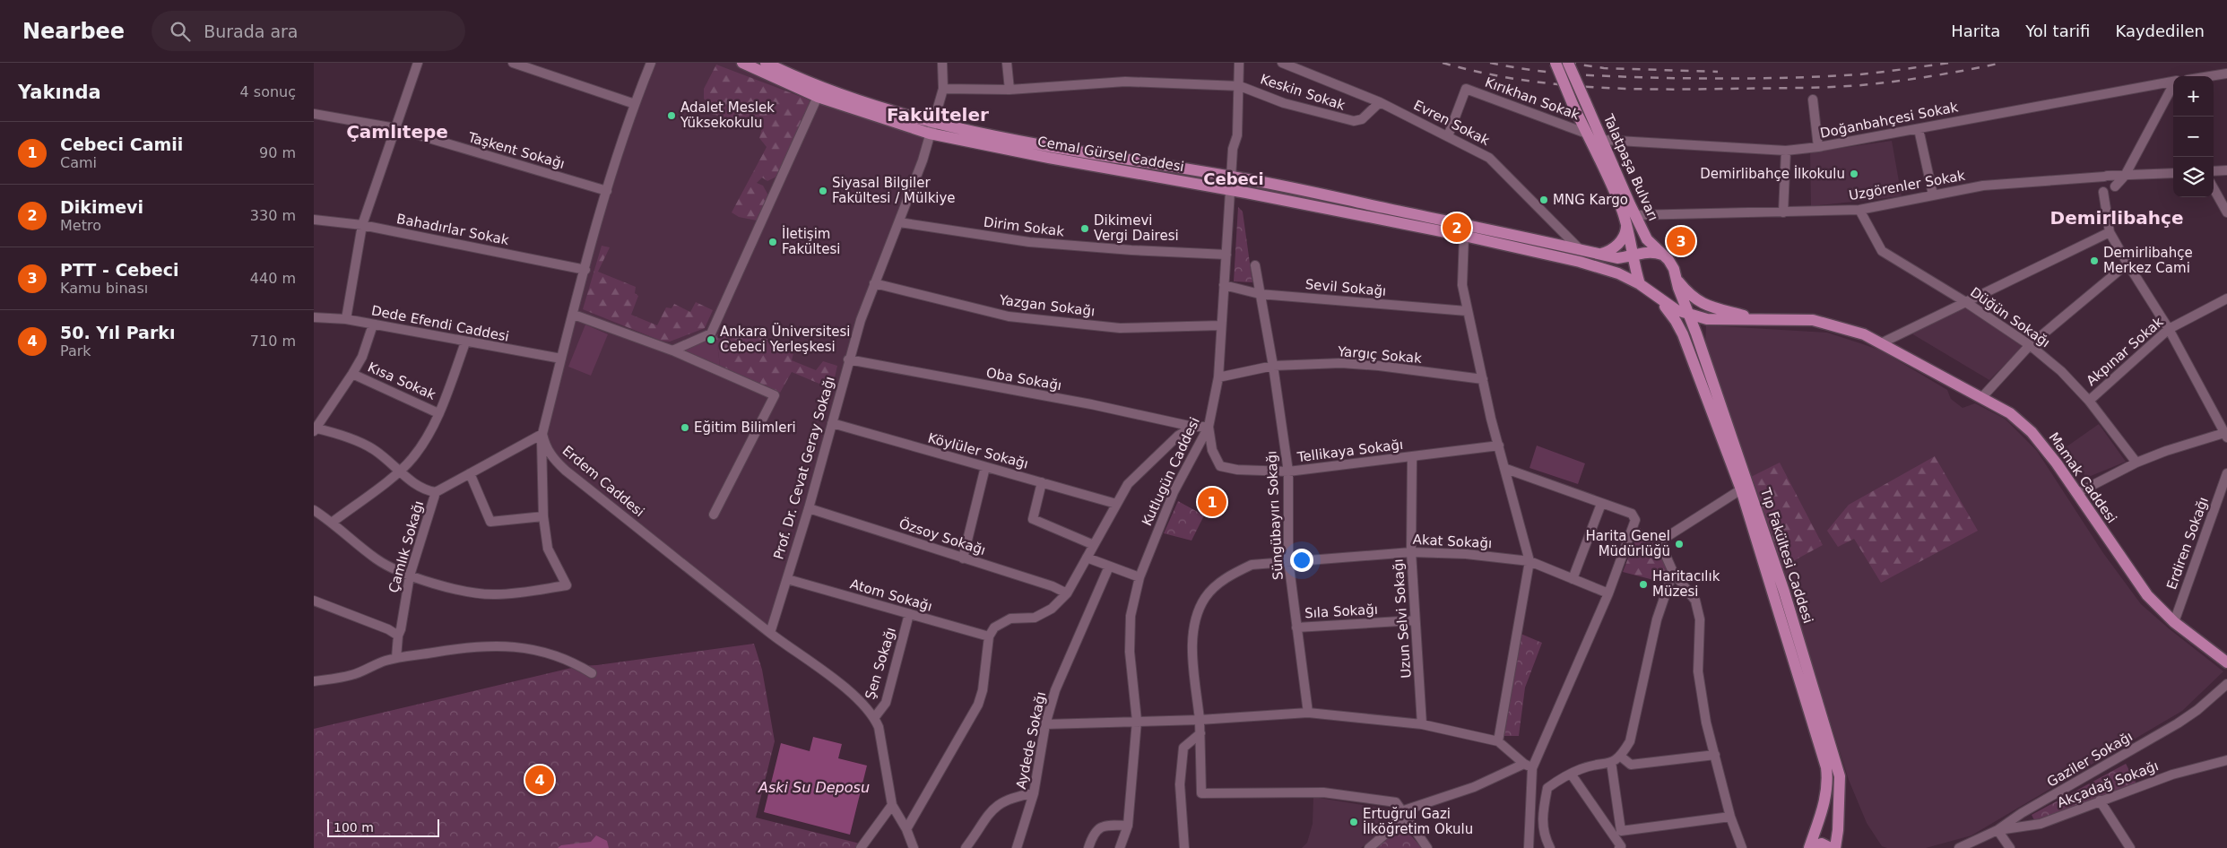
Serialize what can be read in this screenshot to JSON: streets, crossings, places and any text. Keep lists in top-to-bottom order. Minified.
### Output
{"streets":{"main road":["Cemal Gürsel Caddesi","Talatpaşa Bulvarı","Mamak Caddesi","Tıp Fakültesi Caddesi"],"street":["Keskin Sokak","Kırıkhan Sokak","Doğanbahçesi Sokak","Evren Sokak","Taşkent Sokağı","Uzgörenler Sokak","Dirim Sokak","Bahadırlar Sokak","Sevil Sokağı","Yazgan Sokağı","Düğün Sokağı","Dede Efendi Caddesi","Akpınar Sokak","Yargıç Sokak","Oba Sokağı","Kısa Sokak","Köylüler Sokağı","Tellikaya Sokağı","Prof. Dr. Cevat Geray Sokağı","Kutlugün Caddesi","Erdem Caddesi","Süngübayırı Sokağı","Özsoy Sokağı","Akat Sokağı","Erdiren Sokağı","Çamlık Sokağı","Atom Sokağı","Sıla Sokağı","Uzun Selvi Sokağı","Şen Sokağı","Aydede Sokağı","Gaziler Sokağı","Akçadağ Sokağı"]},"crossings":[["Keskin Sokak","Evren Sokak"],["Keskin Sokak","Prof. Dr. Cevat Geray Sokağı"],["Keskin Sokak","Kutlugün Caddesi"],["Kırıkhan Sokak","Evren Sokak"],["Kırıkhan Sokak","Talatpaşa Bulvarı"],["Doğanbahçesi Sokak","Talatpaşa Bulvarı"],["Evren Sokak","Cemal Gürsel Caddesi"],["Cemal Gürsel Caddesi","Talatpaşa Bulvarı"],["Cemal Gürsel Caddesi","Prof. Dr. Cevat Geray Sokağı"],["Cemal Gürsel Caddesi","Kutlugün Caddesi"],["Cemal Gürsel Caddesi","Mamak Caddesi"],["Cemal Gürsel Caddesi","Tıp Fakültesi Caddesi"],["Talatpaşa Bulvarı","Uzgörenler Sokak"],["Talatpaşa Bulvarı","Mamak Caddesi"],["Talatpaşa Bulvarı","Tıp Fakültesi Caddesi"],["Uzgörenler Sokak","Düğün Sokağı"],["Dirim Sokak","Prof. Dr. Cevat Geray Sokağı"],["Dirim Sokak","Kutlugün Caddesi"],["Sevil Sokağı","Kutlugün Caddesi"],["Sevil Sokağı","Süngübayırı Sokağı"],["Yazgan Sokağı","Prof. Dr. Cevat Geray Sokağı"],["Yazgan Sokağı","Kutlugün Caddesi"],["Düğün Sokağı","Akpınar Sokak"],["Yargıç Sokak","Kutlugün Caddesi"],["Yargıç Sokak","Süngübayırı Sokağı"],["Oba Sokağı","Tellikaya Sokağı"],["Oba Sokağı","Prof. Dr. Cevat Geray Sokağı"],["Oba Sokağı","Kutlugün Caddesi"],["Köylüler Sokağı","Prof. Dr. Cevat Geray Sokağı"],["Tellikaya Sokağı","Kutlugün Caddesi"],["Tellikaya Sokağı","Süngübayırı Sokağı"],["Tellikaya Sokağı","Uzun Selvi Sokağı"],["Prof. Dr. Cevat Geray Sokağı","Erdem Caddesi"],["Prof. Dr. Cevat Geray Sokağı","Özsoy Sokağı"],["Prof. Dr. Cevat Geray Sokağı","Atom Sokağı"],["Mamak Caddesi","Erdiren Sokağı"],["Mamak Caddesi","Tıp Fakültesi Caddesi"],["Erdem Caddesi","Şen Sokağı"],["Süngübayırı Sokağı","Akat Sokağı"],["Süngübayırı Sokağı","Sıla Sokağı"],["Akat Sokağı","Uzun Selvi Sokağı"],["Atom Sokağı","Şen Sokağı"],["Sıla Sokağı","Uzun Selvi Sokağı"],["Gaziler Sokağı","Akçadağ Sokağı"]],"districts":["Fakülteler","Çamlıtepe","Cebeci","Demirlibahçe"],"water":["Aski Su Deposu"],"places":["Adalet Meslek Yüksekokulu","Demirlibahçe İlkokulu","Siyasal Bilgiler Fakültesi / Mülkiye","MNG Kargo","Dikimevi Vergi Dairesi","İletişim Fakültesi","Demirlibahçe Merkez Cami","Ankara Üniversitesi Cebeci Yerleşkesi","Eğitim Bilimleri","Harita Genel Müdürlüğü","Haritacılık Müzesi","Ertuğrul Gazi İlköğretim Okulu"],"scale_bar":"100 m","page":{"header":"Nearbee","search":"Burada ara","nav":["Harita","Yol tarifi","Kaydedilen"],"heading":["Yakında","4 sonuç"],"map_buttons":["+","−"],"list":[{"mark":"1","name":"Cebeci Camii","note":"Cami","value":"90 m"},{"mark":"2","name":"Dikimevi","note":"Metro","value":"330 m"},{"mark":"3","name":"PTT - Cebeci","note":"Kamu binası","value":"440 m"},{"mark":"4","name":"50. Yıl Parkı","note":"Park","value":"710 m"}],"pins":["2","3","1","4"],"scale":"100 m"}}
